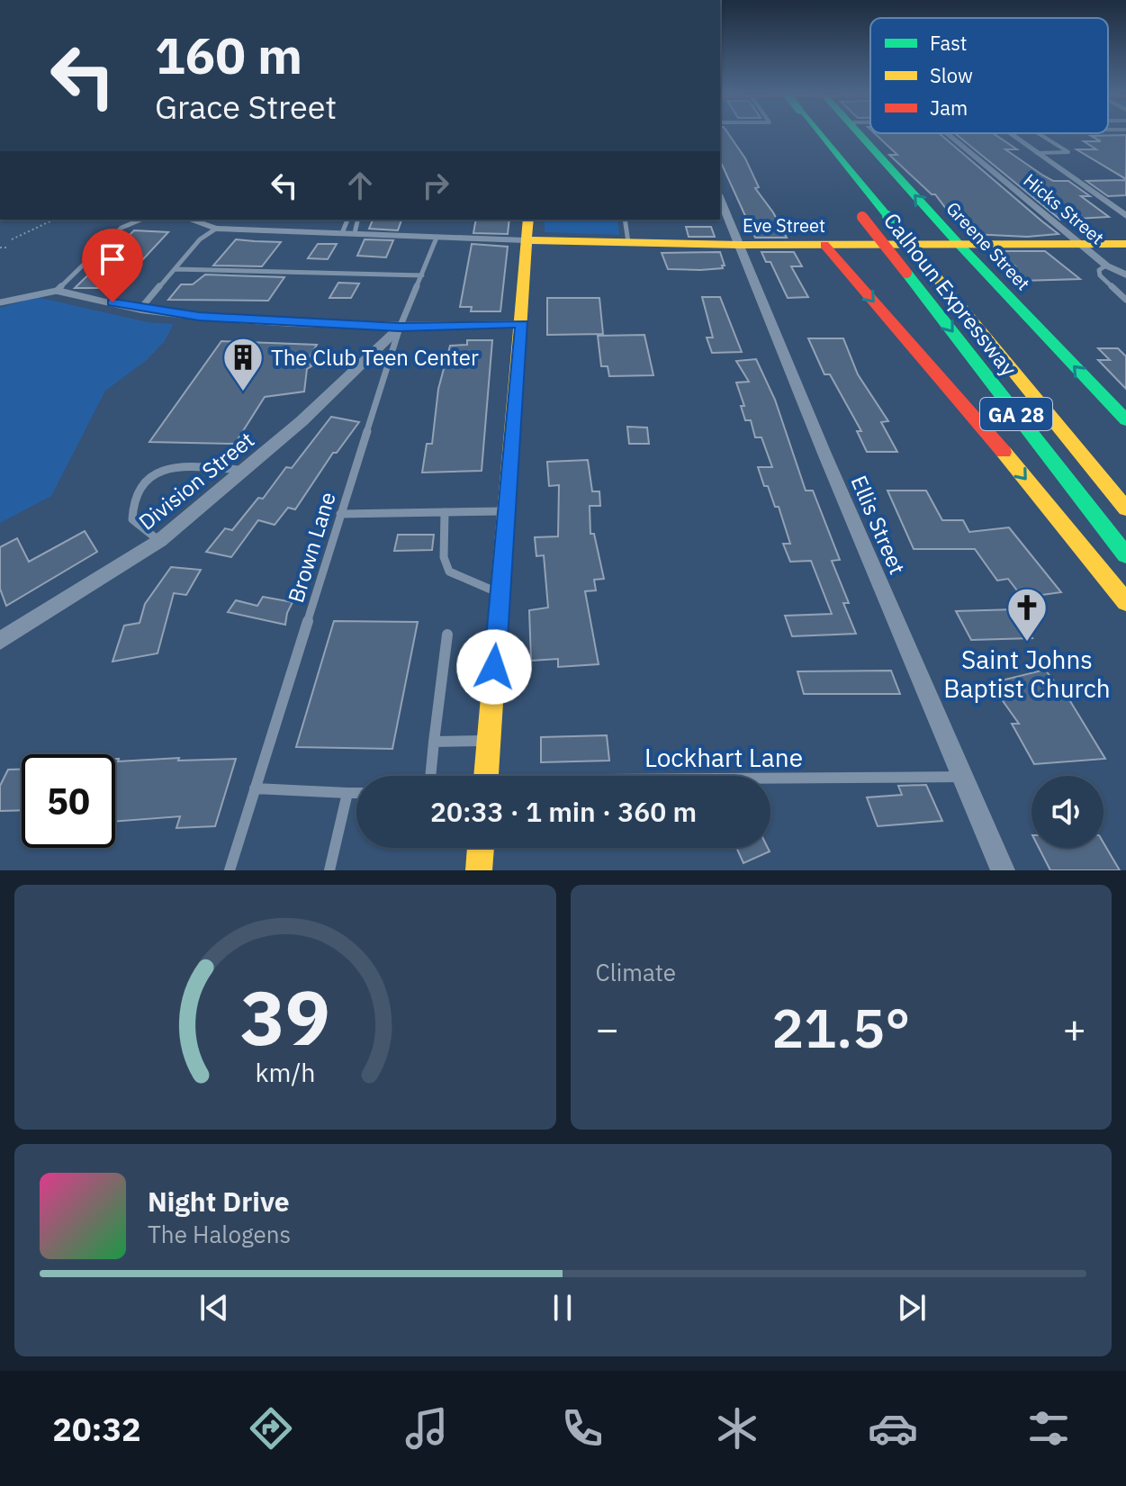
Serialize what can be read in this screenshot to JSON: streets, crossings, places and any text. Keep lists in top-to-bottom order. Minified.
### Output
{"streets":{"main road":["Eve Street","Greene Street","Calhoun Expressway","GA 28"],"street":["Hicks Street","Division Street","Ellis Street"],"lane":["Brown Lane","Lockhart Lane"]},"crossings":[["Hicks Street","Eve Street"],["Eve Street","Greene Street"],["Eve Street","Ellis Street"],["Eve Street","Brown Lane"],["Division Street","Brown Lane"],["Ellis Street","Lockhart Lane"]],"places":{"building":["The Club Teen Center"],"church":["Saint Johns Baptist Church"]},"legend":["Fast","Slow","Jam"],"page":{"turn":["160 m","Grace Street"],"limit":"50","trip":"20:33 · 1 min · 360 m","tile":"Climate","heat":["−","21.5°","+"],"song":["Night Drive","The Halogens"],"tabs":"20:32","gauge":["39","km/h"]}}
